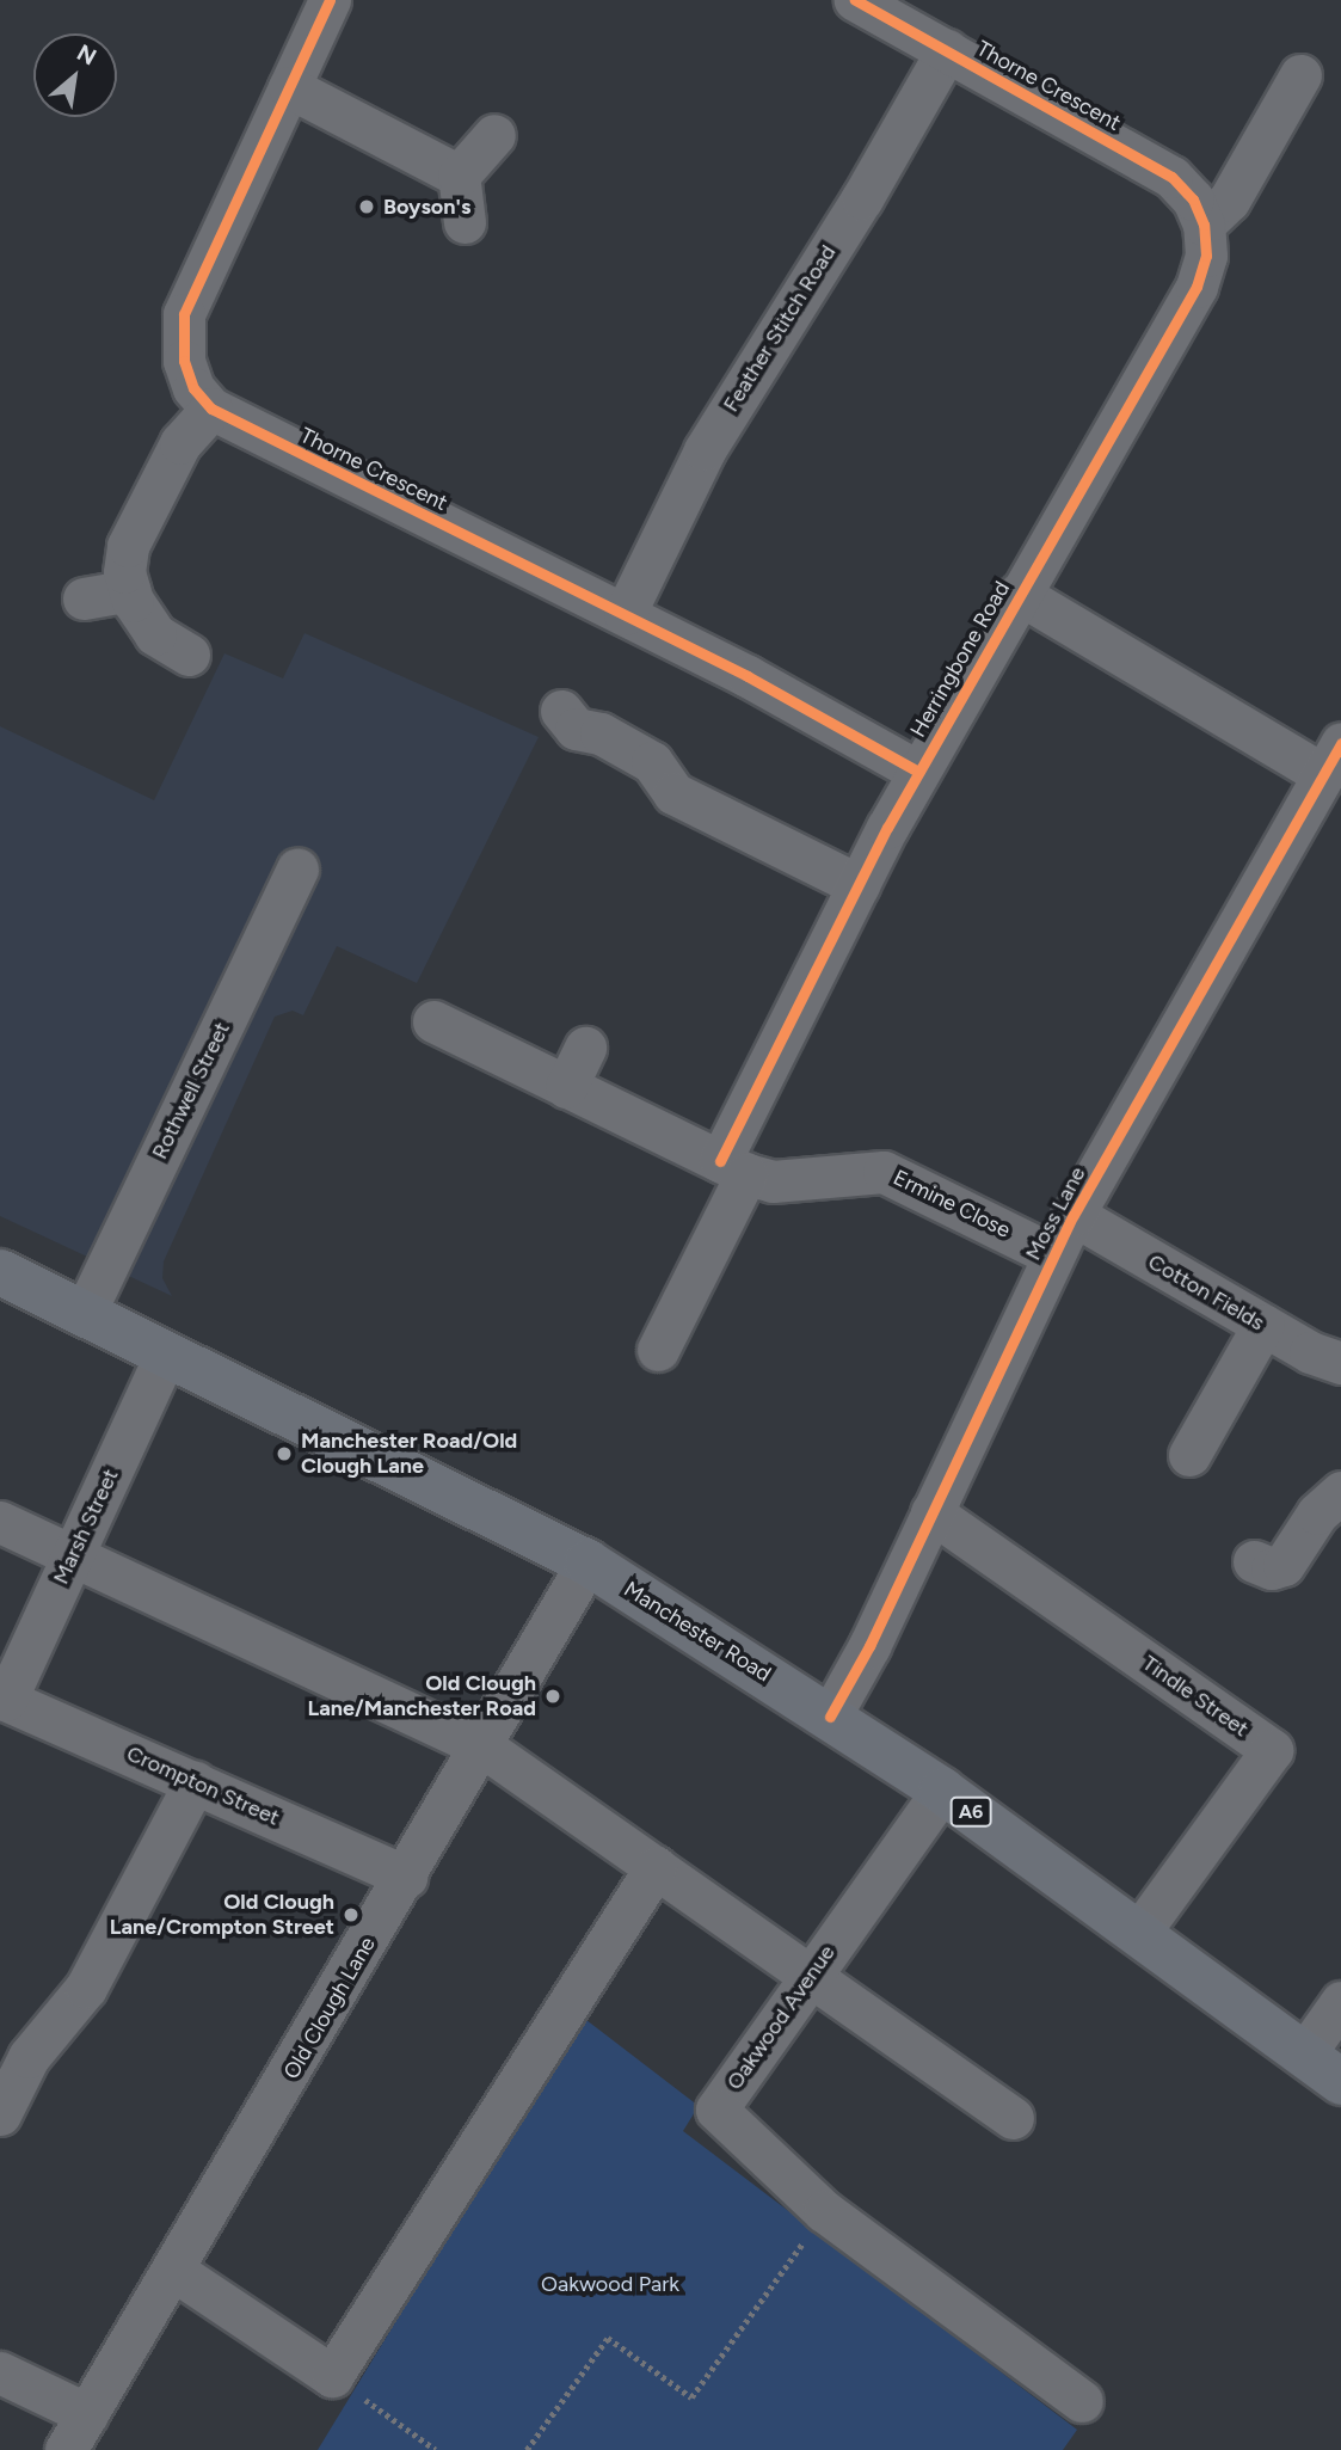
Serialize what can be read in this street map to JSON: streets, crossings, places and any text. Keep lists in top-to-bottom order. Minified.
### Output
{"streets":{"main road":["Manchester Road","A6"],"street":["Thorne Crescent","Feather Stitch Road","Herringbone Road","Rothwell Street","Ermine Close","Moss Lane","Cotton Fields","Marsh Street","Tindle Street","Crompton Street","Old Clough Lane","Oakwood Avenue"]},"crossings":[["Thorne Crescent","Feather Stitch Road"],["Thorne Crescent","Herringbone Road"],["Herringbone Road","Ermine Close"],["Rothwell Street","Manchester Road"],["Ermine Close","Moss Lane"],["Moss Lane","Cotton Fields"],["Moss Lane","Manchester Road"],["Moss Lane","Tindle Street"],["Marsh Street","Manchester Road"],["Marsh Street","Crompton Street"],["Manchester Road","Tindle Street"],["Manchester Road","Old Clough Lane"],["Manchester Road","Oakwood Avenue"],["Crompton Street","Old Clough Lane"]],"parks":["Oakwood Park"],"places":["Boyson's","Manchester Road/Old Clough Lane","Old Clough Lane/Manchester Road","Old Clough Lane/Crompton Street"],"north":"top right"}
